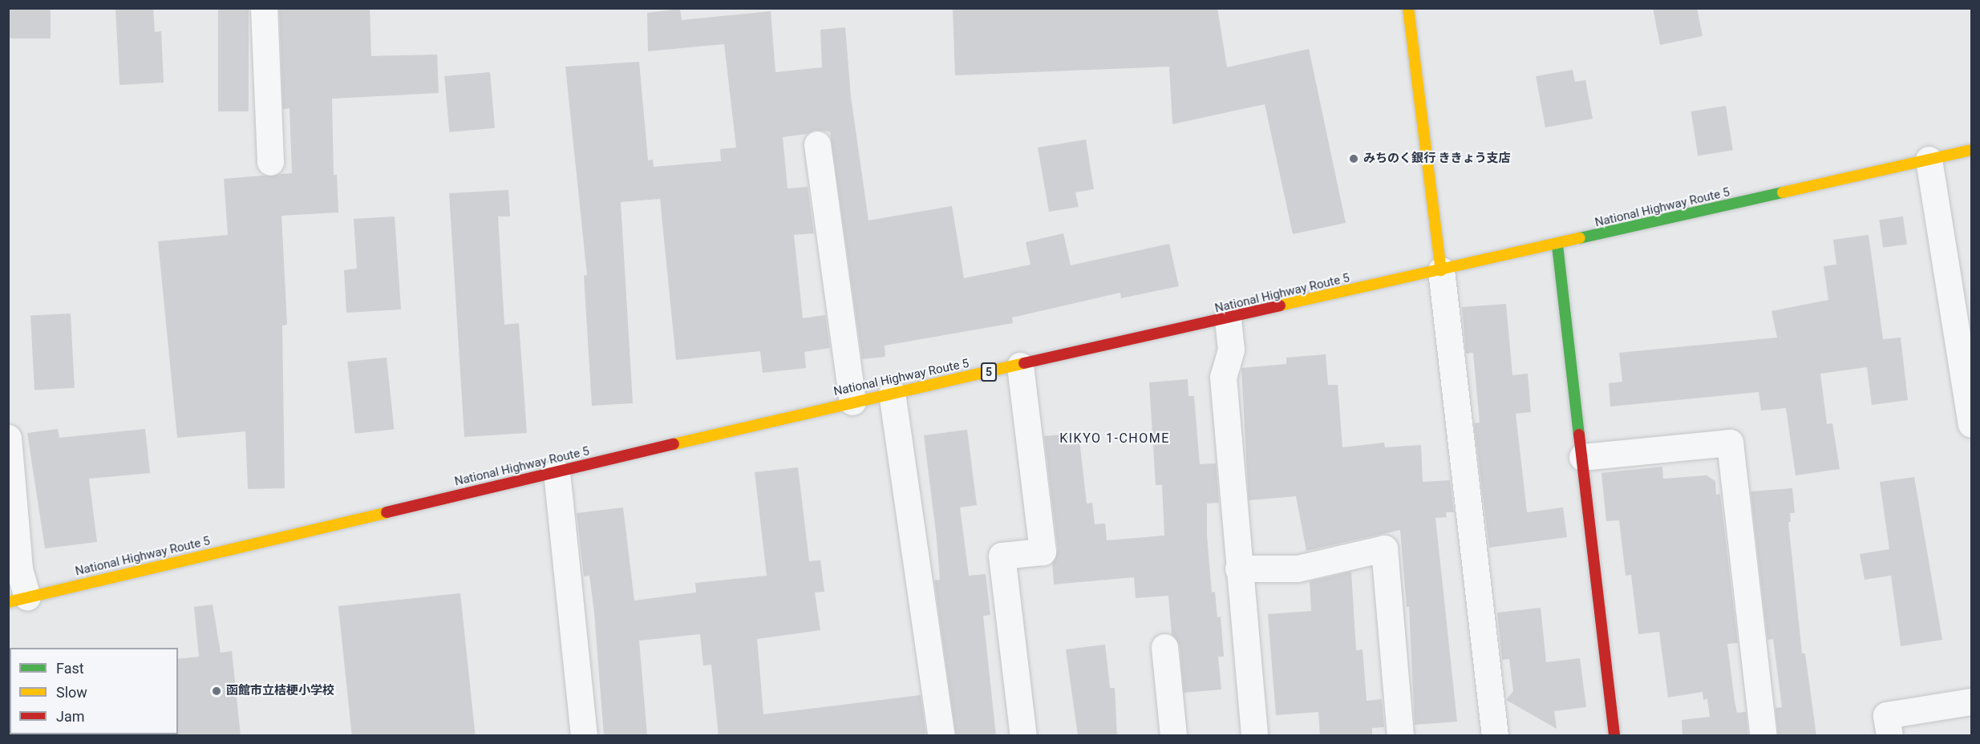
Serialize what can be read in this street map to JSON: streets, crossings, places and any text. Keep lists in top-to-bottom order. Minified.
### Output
{"streets":{"main road":["National Highway Route 5","5"]},"districts":["KIKYO 1-CHOME"],"places":["みちのく銀行 ききょう支店","函館市立桔梗小学校"],"legend":["Fast","Slow","Jam"]}
